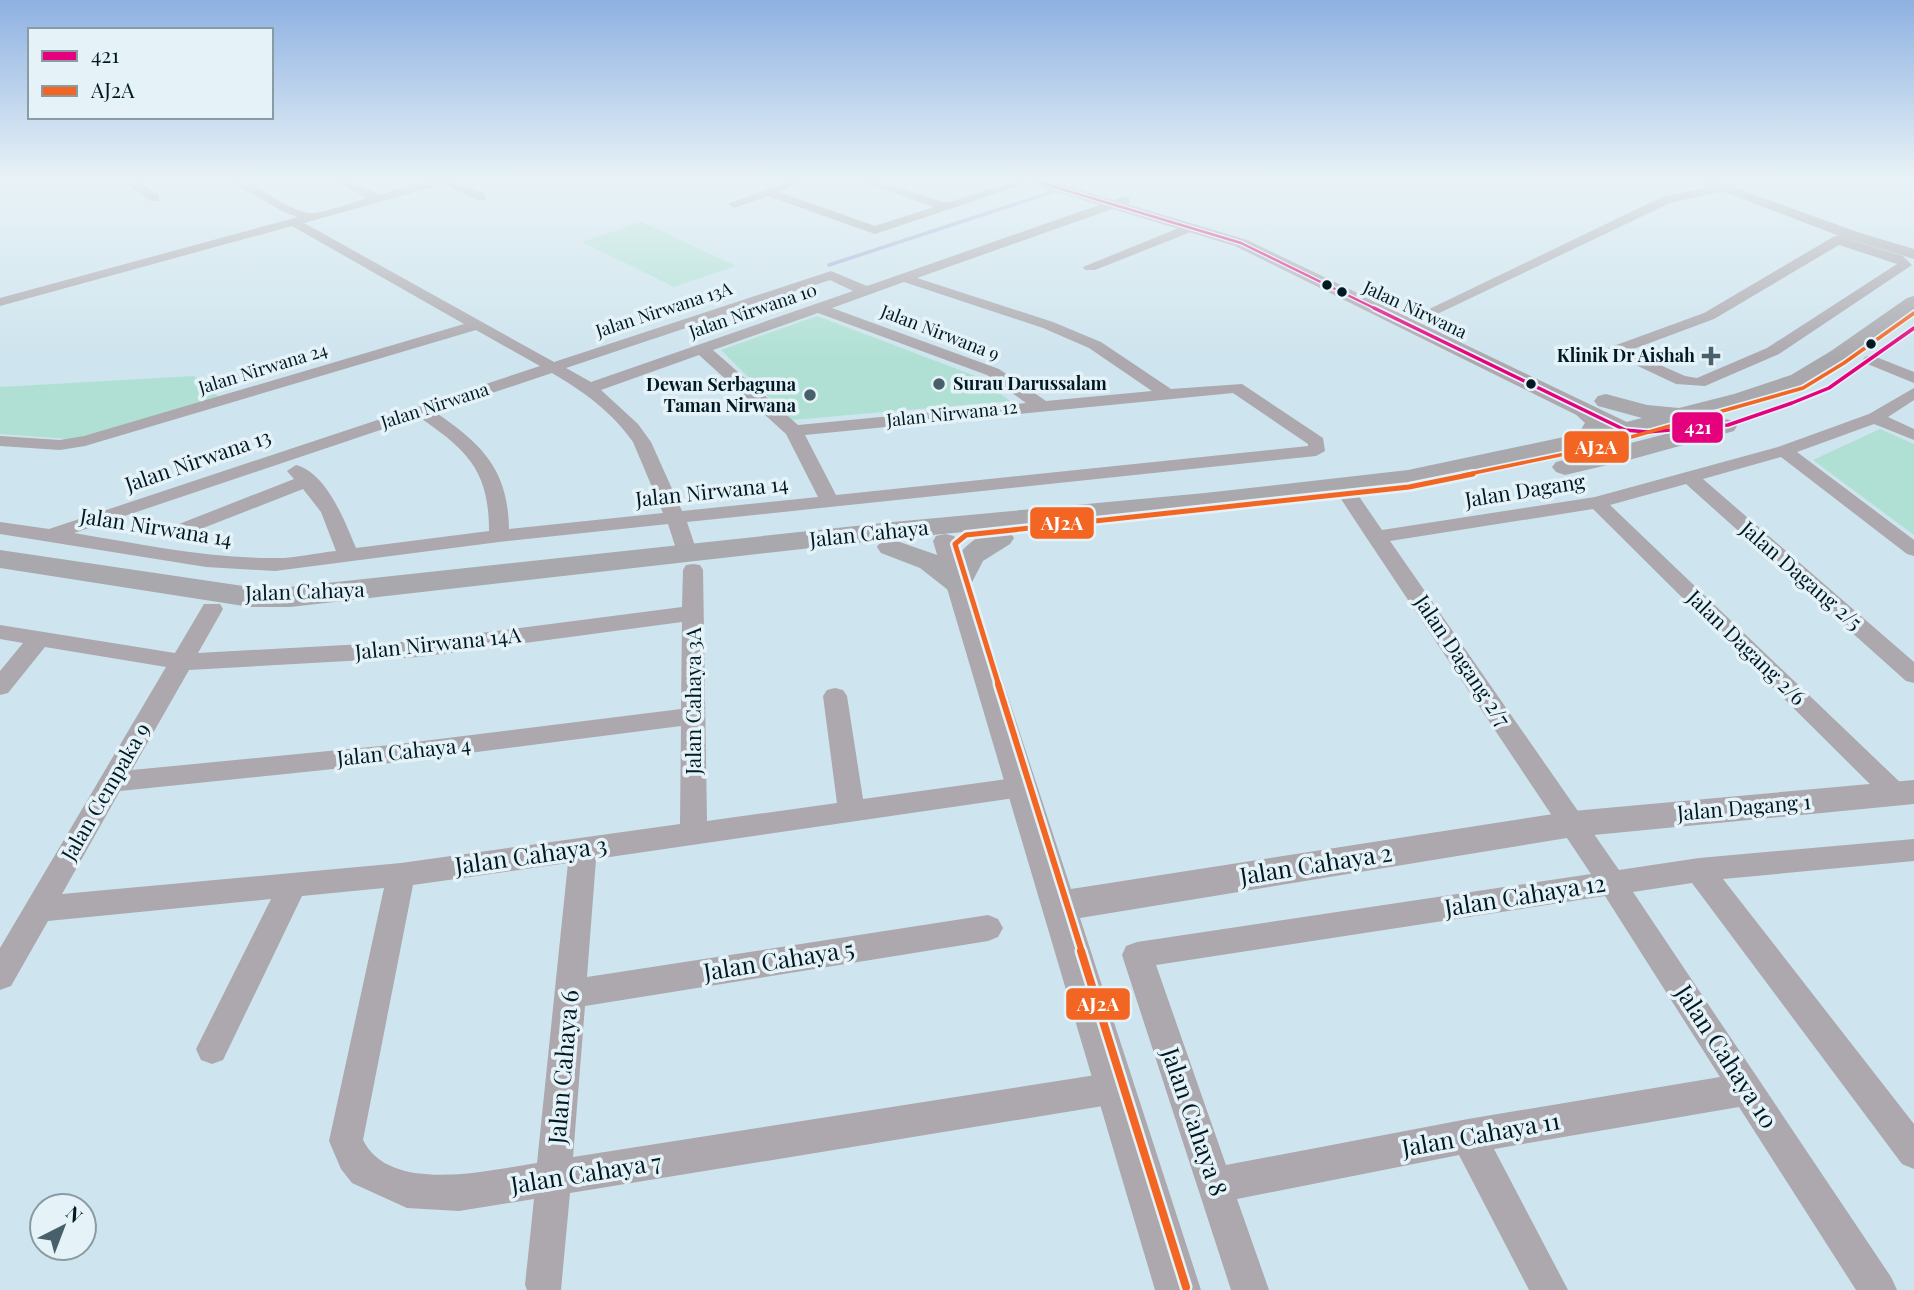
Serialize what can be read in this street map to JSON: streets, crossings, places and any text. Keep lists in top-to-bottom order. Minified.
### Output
{"streets":{"main road":["Jalan Cahaya"],"street":["Jalan Nirwana 13A","Jalan Nirwana","Jalan Nirwana 10","Jalan Nirwana 9","Jalan Nirwana 24","Jalan Nirwana 12","Jalan Nirwana 13","Jalan Dagang","Jalan Nirwana 14","Jalan Dagang 2/5","Jalan Nirwana 14A","Jalan Dagang 2/6","Jalan Dagang 2/7","Jalan Cahaya 3A","Jalan Cahaya 4","Jalan Cempaka 9","Jalan Dagang 1","Jalan Cahaya 3","Jalan Cahaya 2","Jalan Cahaya 12","Jalan Cahaya 5","Jalan Cahaya 10","Jalan Cahaya 6","Jalan Cahaya 8","Jalan Cahaya 11","Jalan Cahaya 7"]},"crossings":[["Jalan Nirwana 13A","Jalan Nirwana"],["Jalan Nirwana 13A","Jalan Nirwana 10"],["Jalan Nirwana","Jalan Nirwana 13"],["Jalan Nirwana","Jalan Cahaya"],["Jalan Nirwana 10","Jalan Nirwana 9"],["Jalan Nirwana 9","Jalan Nirwana 12"],["Jalan Nirwana 12","Jalan Nirwana 14"],["Jalan Nirwana 13","Jalan Nirwana 14"],["Jalan Dagang","Jalan Dagang 2/5"],["Jalan Dagang","Jalan Dagang 2/6"],["Jalan Dagang","Jalan Dagang 2/7"],["Jalan Cahaya","Jalan Dagang 2/7"],["Jalan Cahaya","Jalan Cahaya 3A"],["Jalan Cahaya","Jalan Cempaka 9"],["Jalan Nirwana 14A","Jalan Cahaya 3A"],["Jalan Nirwana 14A","Jalan Cempaka 9"],["Jalan Dagang 2/6","Jalan Dagang 1"],["Jalan Dagang 2/7","Jalan Dagang 1"],["Jalan Dagang 2/7","Jalan Cahaya 2"],["Jalan Dagang 2/7","Jalan Cahaya 10"],["Jalan Cahaya 3A","Jalan Cahaya 4"],["Jalan Cahaya 3A","Jalan Cahaya 3"],["Jalan Cahaya 4","Jalan Cempaka 9"],["Jalan Cempaka 9","Jalan Cahaya 3"],["Jalan Dagang 1","Jalan Cahaya 2"],["Jalan Dagang 1","Jalan Cahaya 10"],["Jalan Cahaya 3","Jalan Cahaya 6"],["Jalan Cahaya 3","Jalan Cahaya 7"],["Jalan Cahaya 2","Jalan Cahaya 10"],["Jalan Cahaya 12","Jalan Cahaya 10"],["Jalan Cahaya 12","Jalan Cahaya 8"],["Jalan Cahaya 5","Jalan Cahaya 6"],["Jalan Cahaya 10","Jalan Cahaya 11"],["Jalan Cahaya 6","Jalan Cahaya 7"],["Jalan Cahaya 8","Jalan Cahaya 11"]],"places":{"health":["Klinik Dr Aishah"],"other":["Surau Darussalam","Dewan Serbaguna Taman Nirwana"]},"lines":["transit line 421","transit line AJ2A"],"legend":["421","AJ2A"],"north":"top right"}
